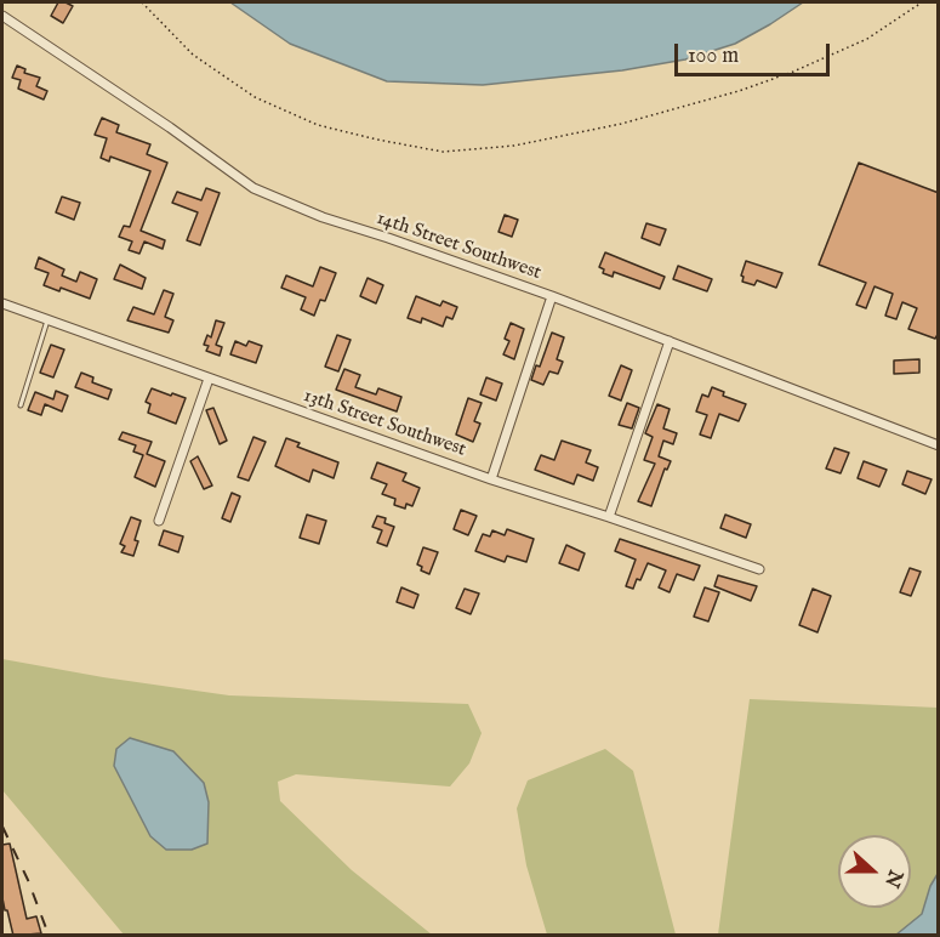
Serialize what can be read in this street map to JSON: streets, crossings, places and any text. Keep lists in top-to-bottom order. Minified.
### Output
{"streets":{"street":["14th Street Southwest","13th Street Southwest"]},"scale_bar":"100 m","north":"right"}
